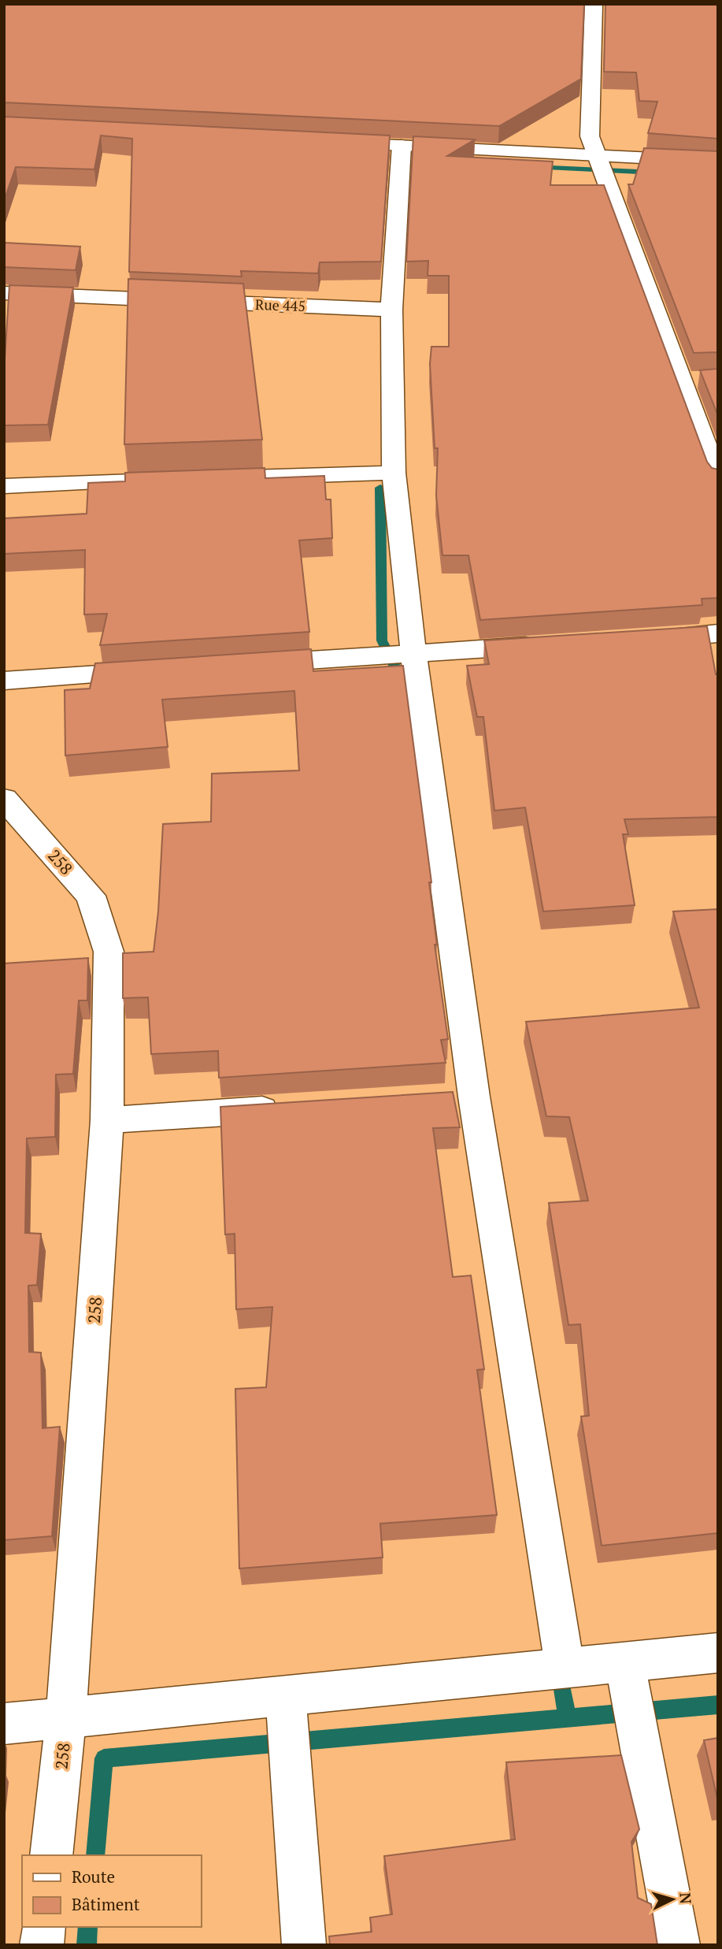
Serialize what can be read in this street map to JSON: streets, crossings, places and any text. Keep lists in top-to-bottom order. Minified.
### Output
{"streets":{"street":["Rue 445","258"]},"legend":["Route","Bâtiment"],"north":"right"}
